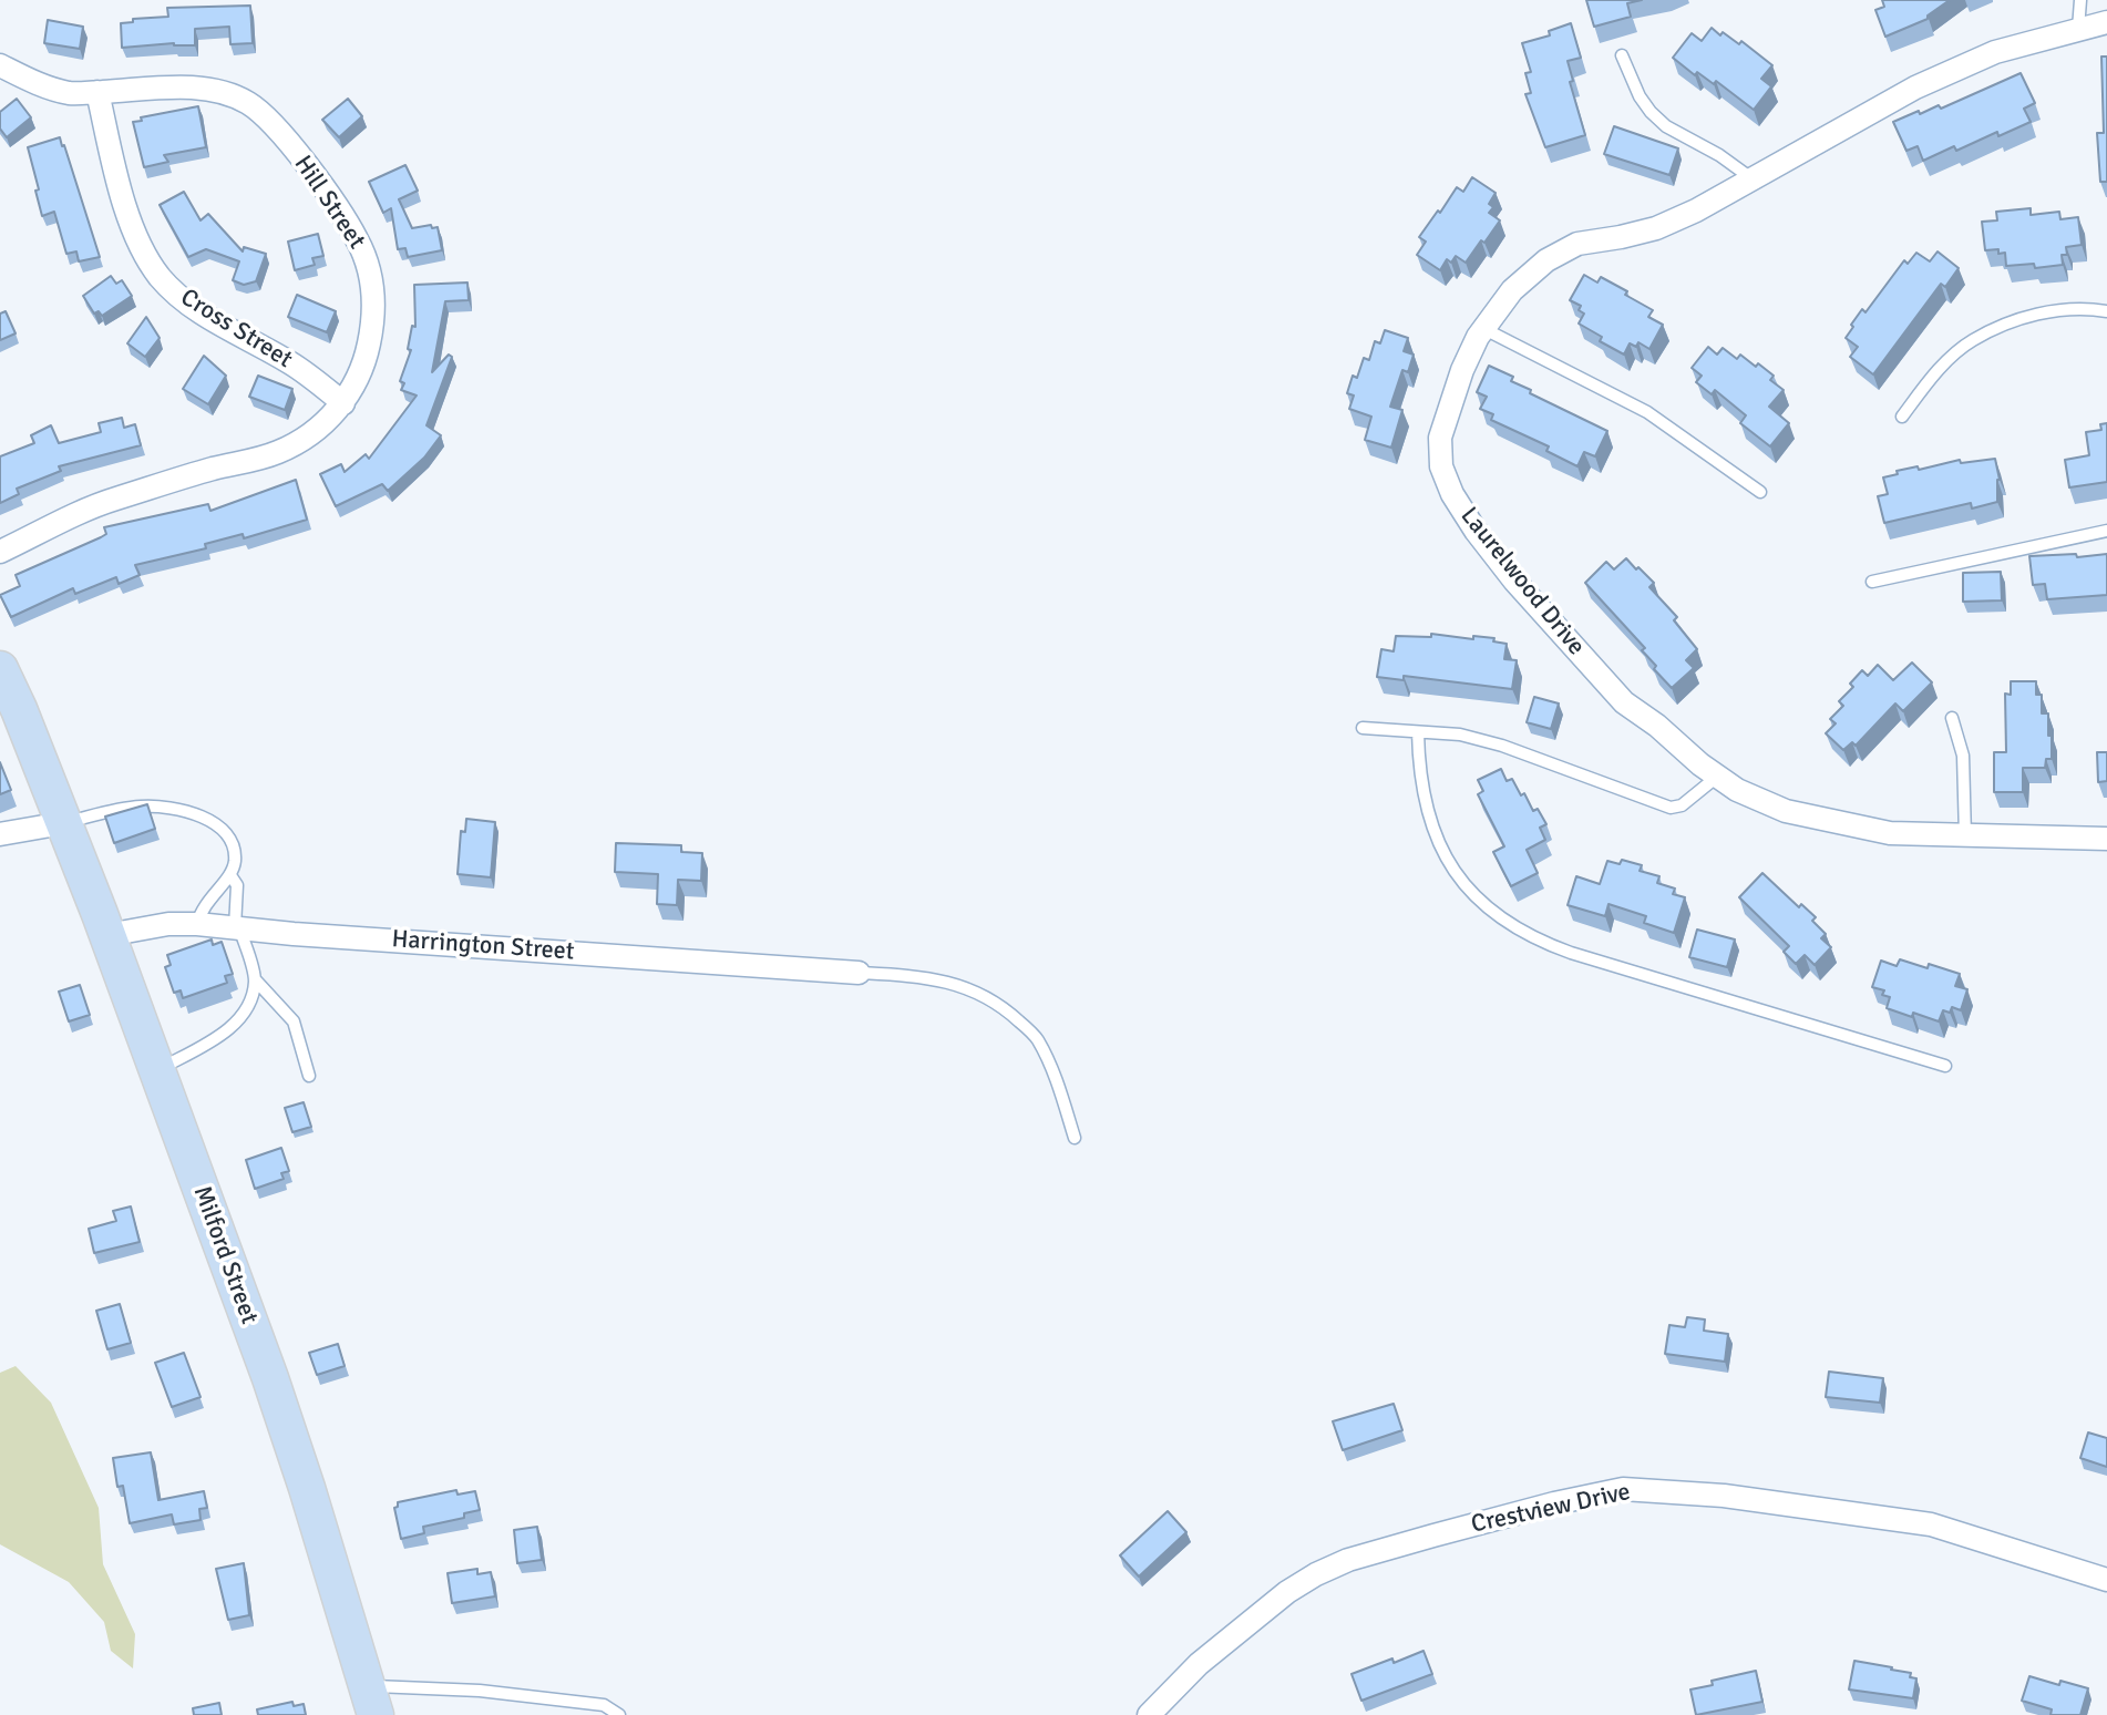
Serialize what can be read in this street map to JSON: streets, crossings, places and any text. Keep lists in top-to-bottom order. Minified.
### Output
{"streets":{"main road":["Milford Street"],"street":["Hill Street","Cross Street","Laurelwood Drive","Harrington Street","Crestview Drive"]},"crossings":[["Hill Street","Cross Street"],["Harrington Street","Milford Street"]]}
